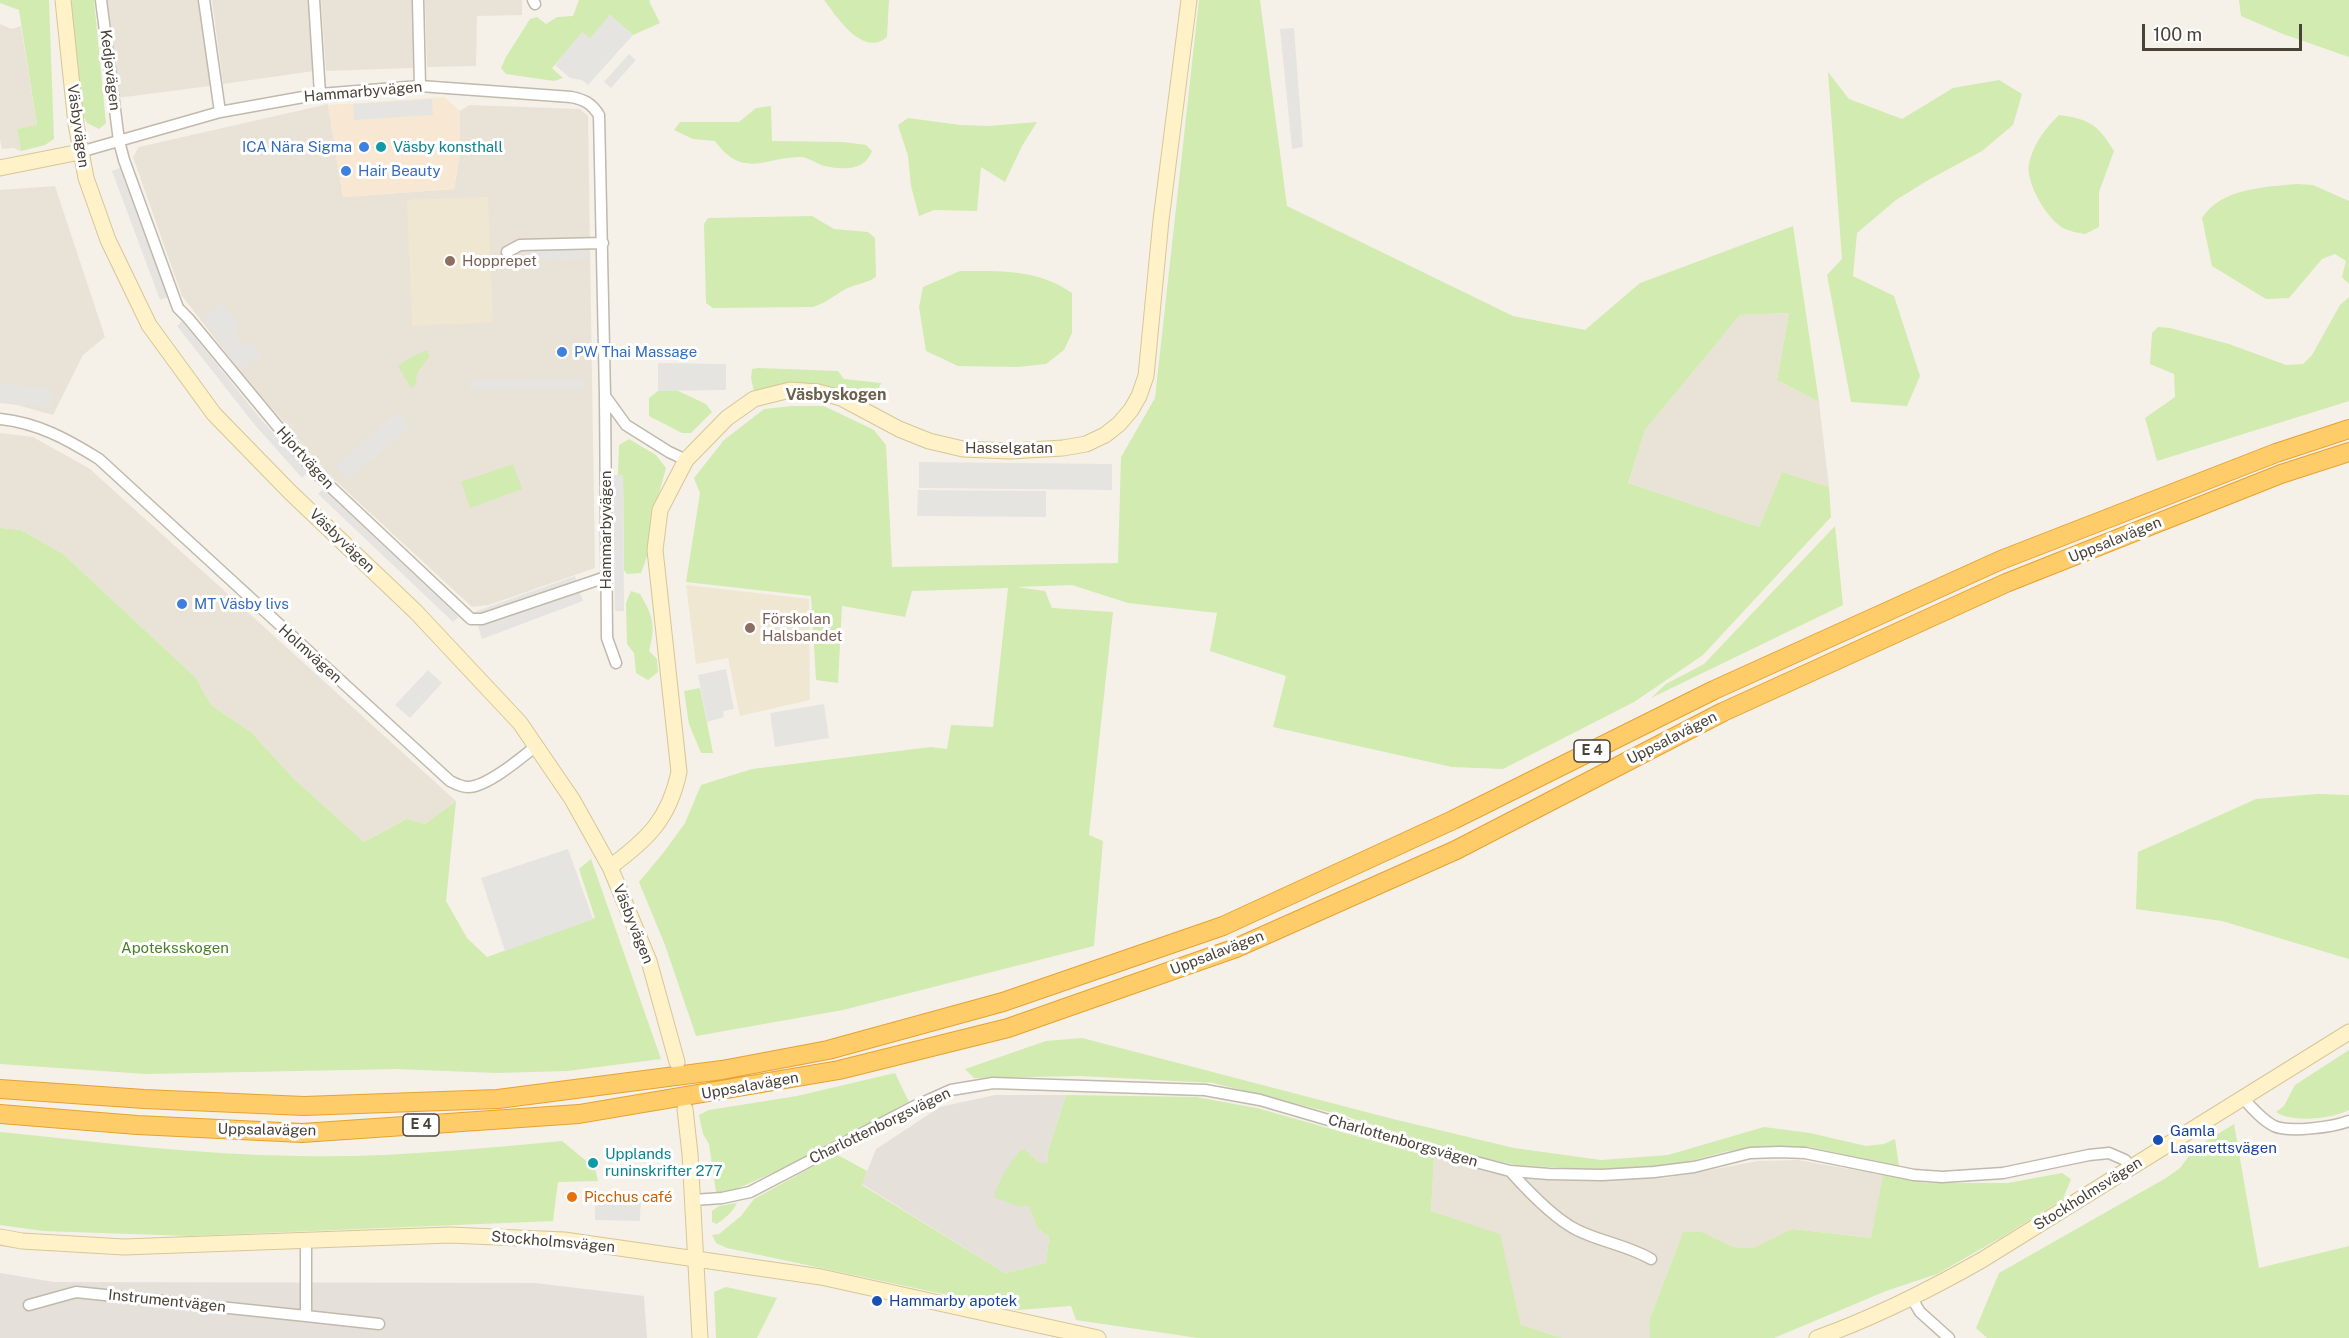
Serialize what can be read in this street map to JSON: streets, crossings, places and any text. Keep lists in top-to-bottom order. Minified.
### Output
{"streets":{"highway":["Uppsalavägen","E 4"],"street":["Kedjevägen","Hammarbyvägen","Väsbyvägen","Hasselgatan","Hjortvägen","Holmvägen","Charlottenborgsvägen","Stockholmsvägen","Instrumentvägen"]},"crossings":[["Kedjevägen","Hammarbyvägen"],["Kedjevägen","Hjortvägen"],["Hammarbyvägen","Väsbyvägen"],["Hammarbyvägen","Hjortvägen"],["Väsbyvägen","Hasselgatan"],["Väsbyvägen","Holmvägen"],["Charlottenborgsvägen","Stockholmsvägen"]],"districts":["Väsbyskogen"],"parks":["Apoteksskogen"],"places":["ICA Nära Sigma","Väsby konsthall","Hair Beauty","Hopprepet","PW Thai Massage","MT Väsby livs","Förskolan Halsbandet","Gamla Lasarettsvägen","Upplands runinskrifter 277","Picchus café","Hammarby apotek"],"scale_bar":"100 m"}
